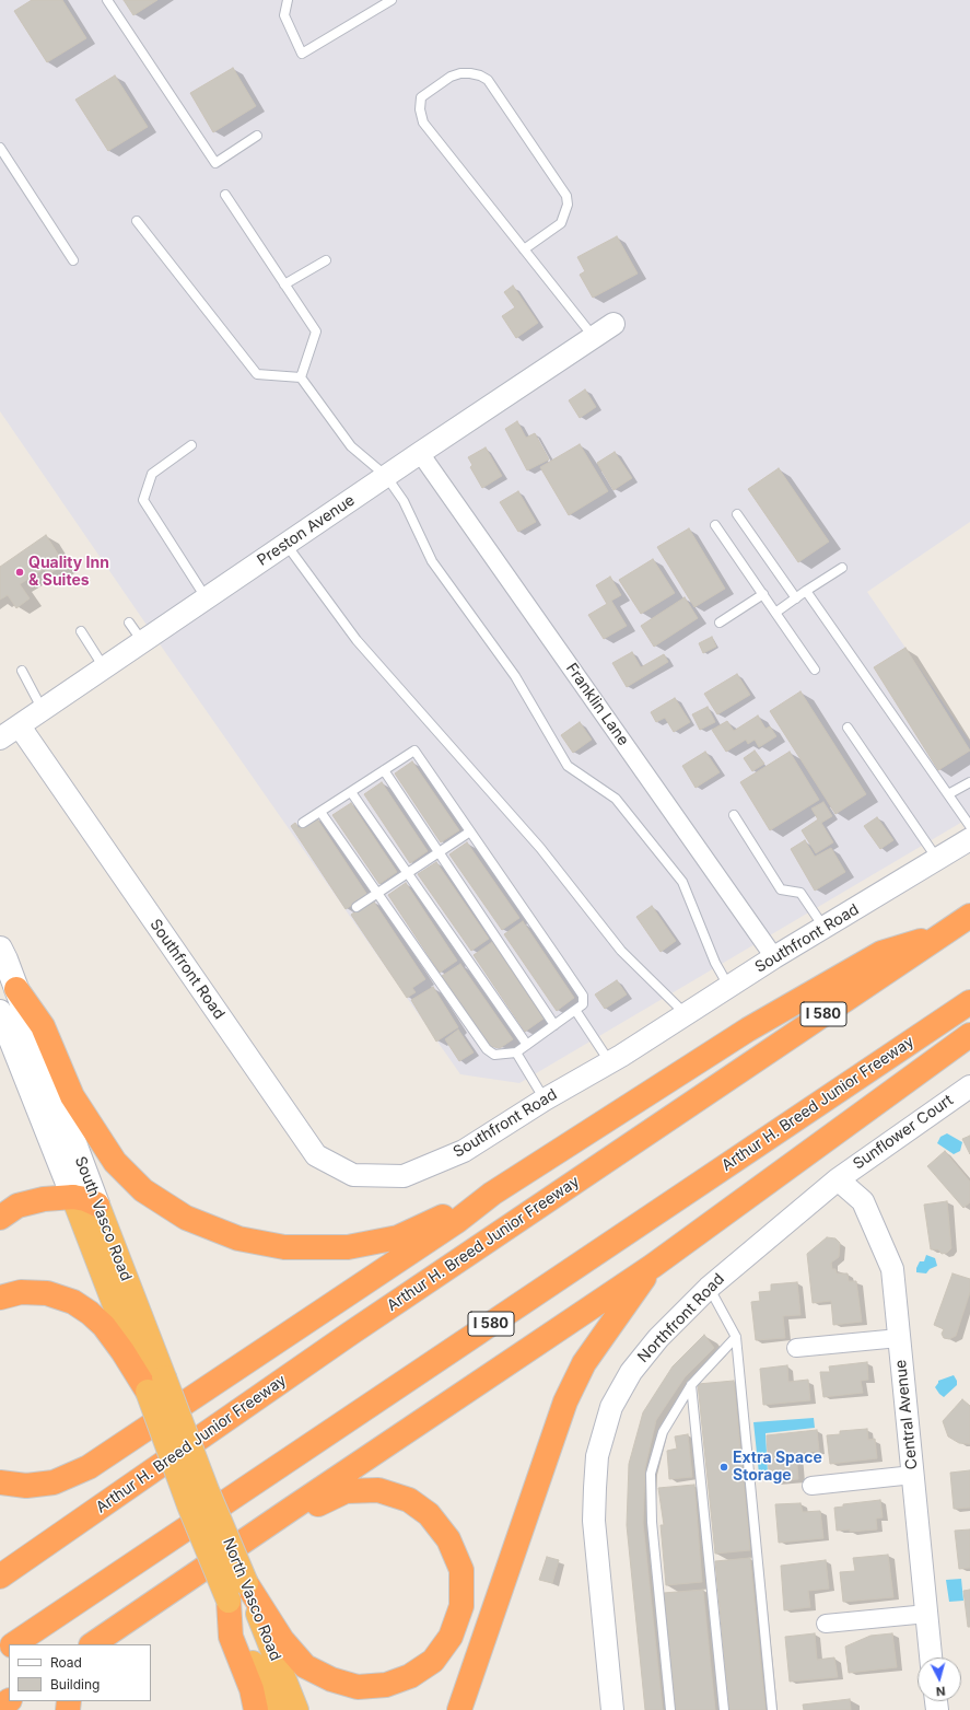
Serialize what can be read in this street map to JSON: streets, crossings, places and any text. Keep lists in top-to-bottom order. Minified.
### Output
{"streets":{"highway":["I 580","Arthur H. Breed Junior Freeway","South Vasco Road","North Vasco Road"],"street":["Preston Avenue","Franklin Lane","Southfront Road","Sunflower Court","Northfront Road","Central Avenue"]},"crossings":[["Preston Avenue","Franklin Lane"],["Preston Avenue","Southfront Road"],["Franklin Lane","Southfront Road"],["Sunflower Court","Northfront Road"],["Sunflower Court","Central Avenue"],["South Vasco Road","North Vasco Road"],["Northfront Road","Central Avenue"]],"places":["Quality Inn & Suites","Extra Space Storage"],"legend":["Road","Building"],"north":"bottom"}
